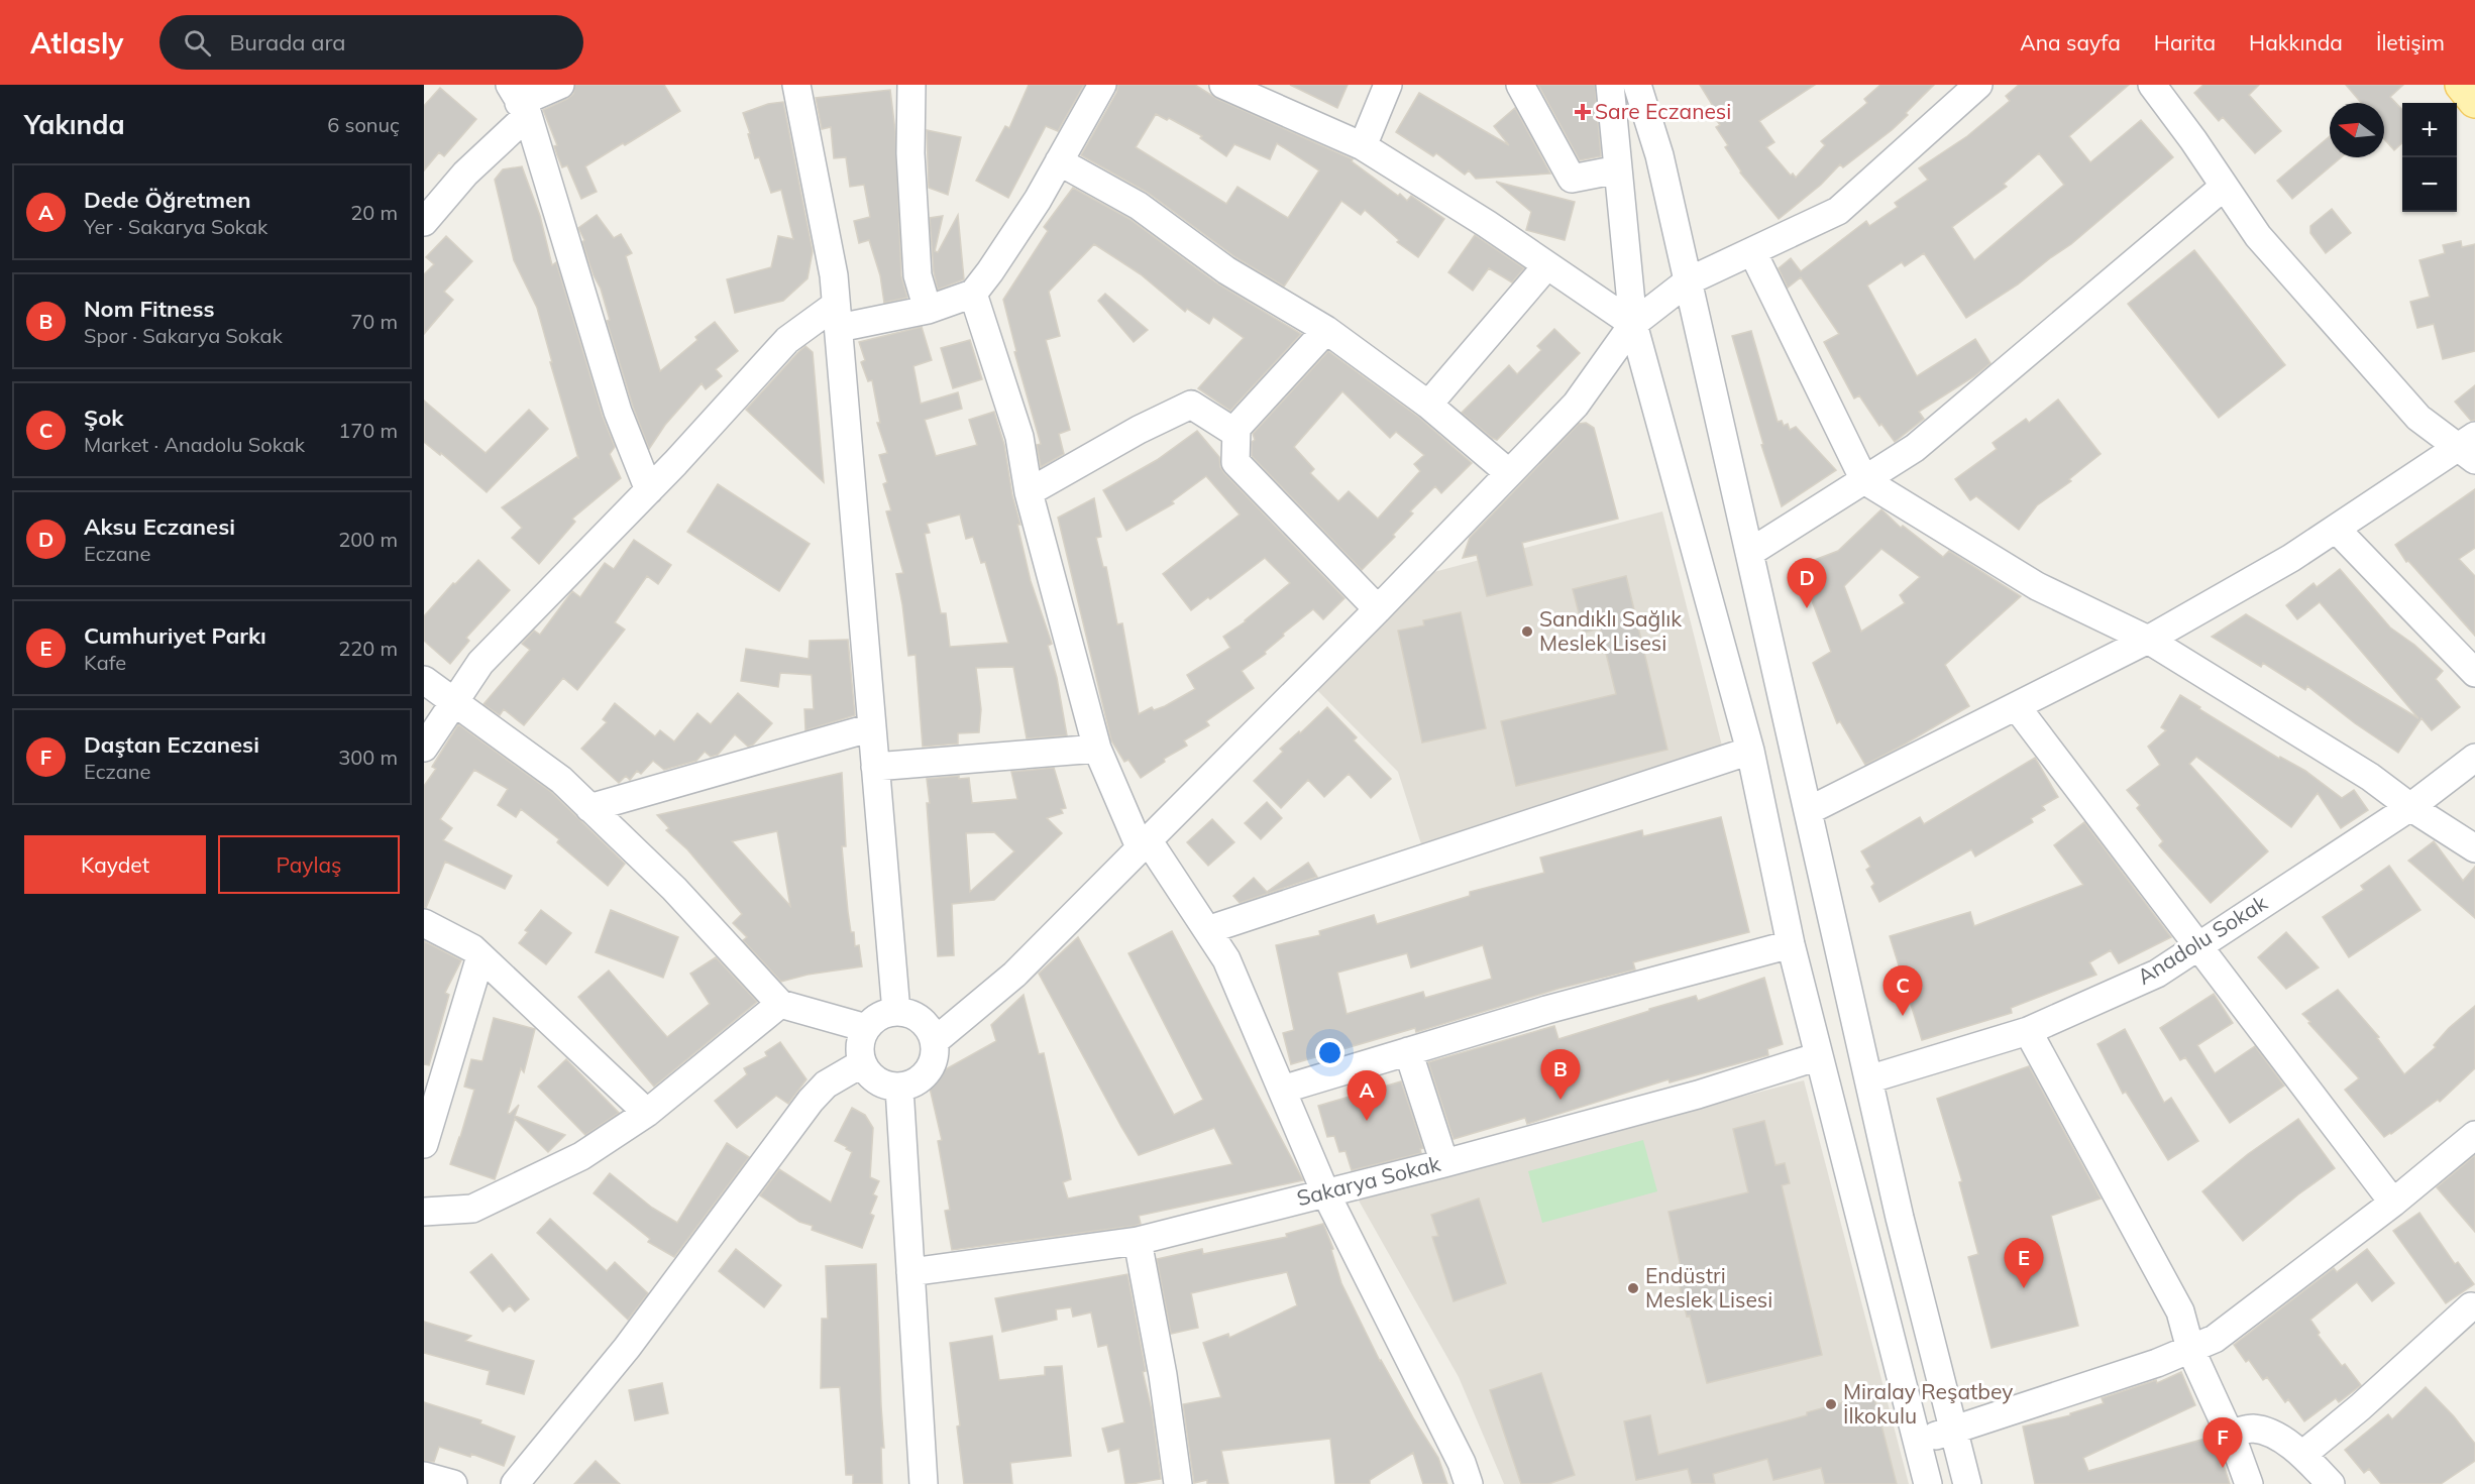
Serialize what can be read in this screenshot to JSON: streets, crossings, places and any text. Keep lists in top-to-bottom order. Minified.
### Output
{"streets":{"street":["Anadolu Sokak","Sakarya Sokak"]},"places":{"health":["Sare Eczanesi"],"other":["Sandıklı Sağlık Meslek Lisesi","Endüstri Meslek Lisesi","Miralay Reşatbey İlkokulu"]},"north":"left","page":{"header":"Atlasly","search":"Burada ara","nav":["Ana sayfa","Harita","Hakkında","İletişim"],"heading":["Yakında","6 sonuç"],"map_buttons":["+","−"],"list":[{"mark":"A","name":"Dede Öğretmen","note":"Yer · Sakarya Sokak","value":"20 m"},{"mark":"B","name":"Nom Fitness","note":"Spor · Sakarya Sokak","value":"70 m"},{"mark":"C","name":"Şok","note":"Market · Anadolu Sokak","value":"170 m"},{"mark":"D","name":"Aksu Eczanesi","note":"Eczane","value":"200 m"},{"mark":"E","name":"Cumhuriyet Parkı","note":"Kafe","value":"220 m"},{"mark":"F","name":"Daştan Eczanesi","note":"Eczane","value":"300 m"}],"pins":["D","C","B","A","E","F"],"buttons":["Kaydet","Paylaş"]}}
